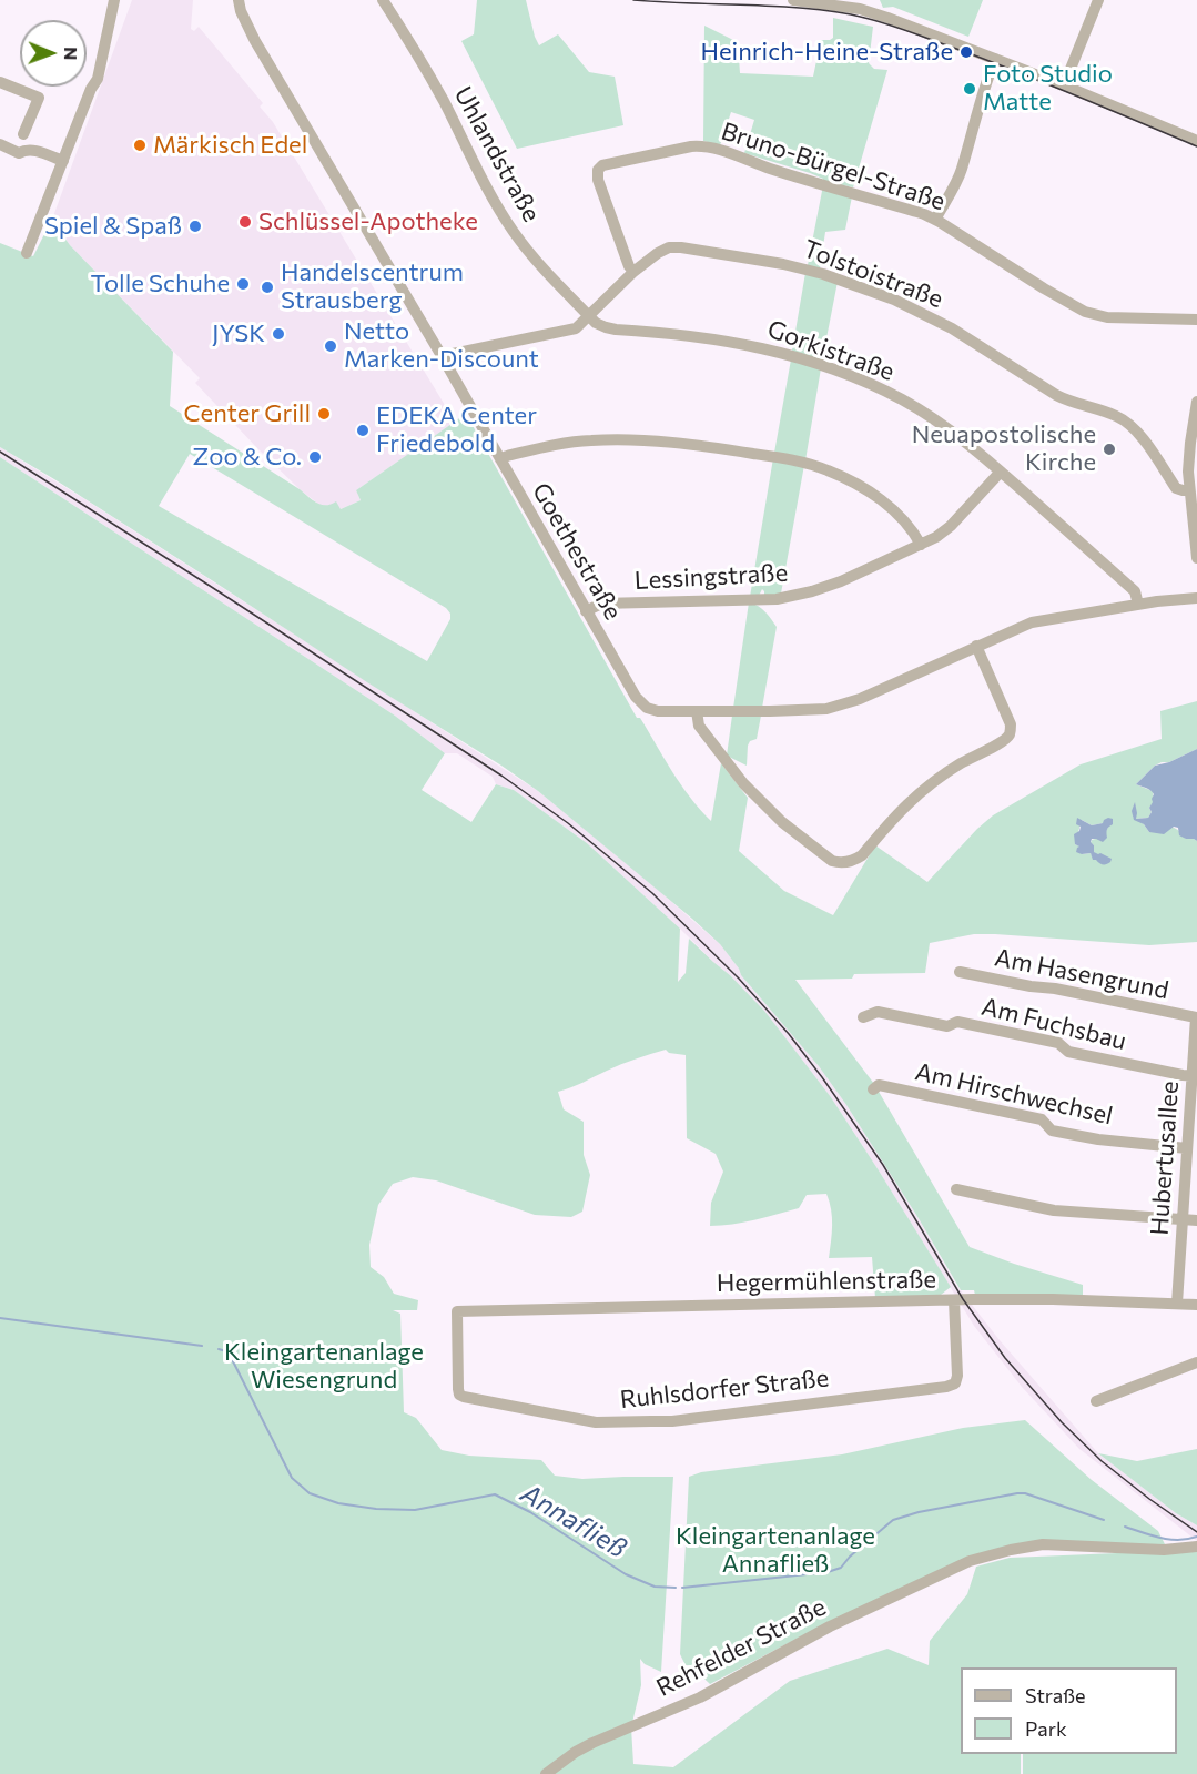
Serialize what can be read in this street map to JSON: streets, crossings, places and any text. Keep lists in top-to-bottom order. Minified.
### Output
{"streets":{"street":["Uhlandstraße","Bruno-Bürgel-Straße","Tolstoistraße","Gorkistraße","Goethestraße","Lessingstraße","Am Hasengrund","Am Fuchsbau","Am Hirschwechsel","Hubertusallee","Hegermühlenstraße","Ruhlsdorfer Straße","Rehfelder Straße"]},"crossings":[["Uhlandstraße","Tolstoistraße"],["Uhlandstraße","Gorkistraße"],["Bruno-Bürgel-Straße","Tolstoistraße"],["Tolstoistraße","Gorkistraße"],["Gorkistraße","Lessingstraße"],["Goethestraße","Lessingstraße"],["Am Hasengrund","Hubertusallee"],["Am Fuchsbau","Hubertusallee"],["Am Hirschwechsel","Hubertusallee"],["Hubertusallee","Hegermühlenstraße"],["Hegermühlenstraße","Ruhlsdorfer Straße"]],"water":["Annafließ"],"parks":["Kleingartenanlage Wiesengrund","Kleingartenanlage Annafließ"],"places":["Heinrich-Heine-Straße","Foto Studio Matte","Märkisch Edel","Schlüssel-Apotheke","Spiel & Spaß","Tolle Schuhe","Handelscentrum Strausberg","JYSK","Netto Marken-Discount","Center Grill","EDEKA Center Friedebold","Neuapostolische Kirche","Zoo & Co."],"legend":["Straße","Park"],"north":"right"}
